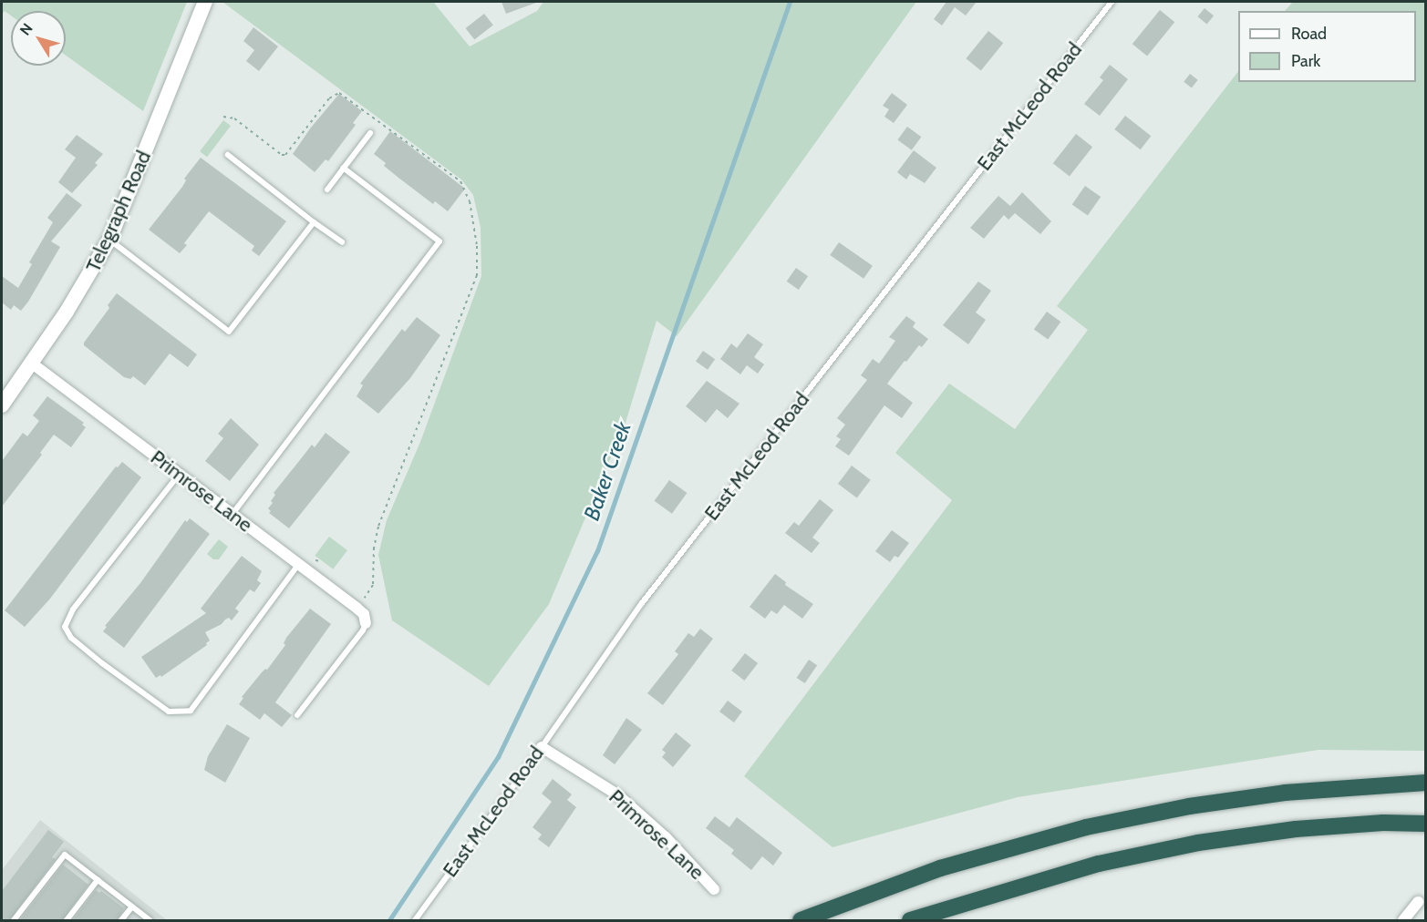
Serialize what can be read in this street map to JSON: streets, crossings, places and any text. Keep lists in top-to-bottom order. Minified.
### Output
{"streets":{"street":["Telegraph Road","Primrose Lane"],"lane":["East McLeod Road"]},"crossings":[["East McLeod Road","Primrose Lane"],["Telegraph Road","Primrose Lane"]],"water":["Baker Creek"],"legend":["Road","Park"],"north":"top left"}
